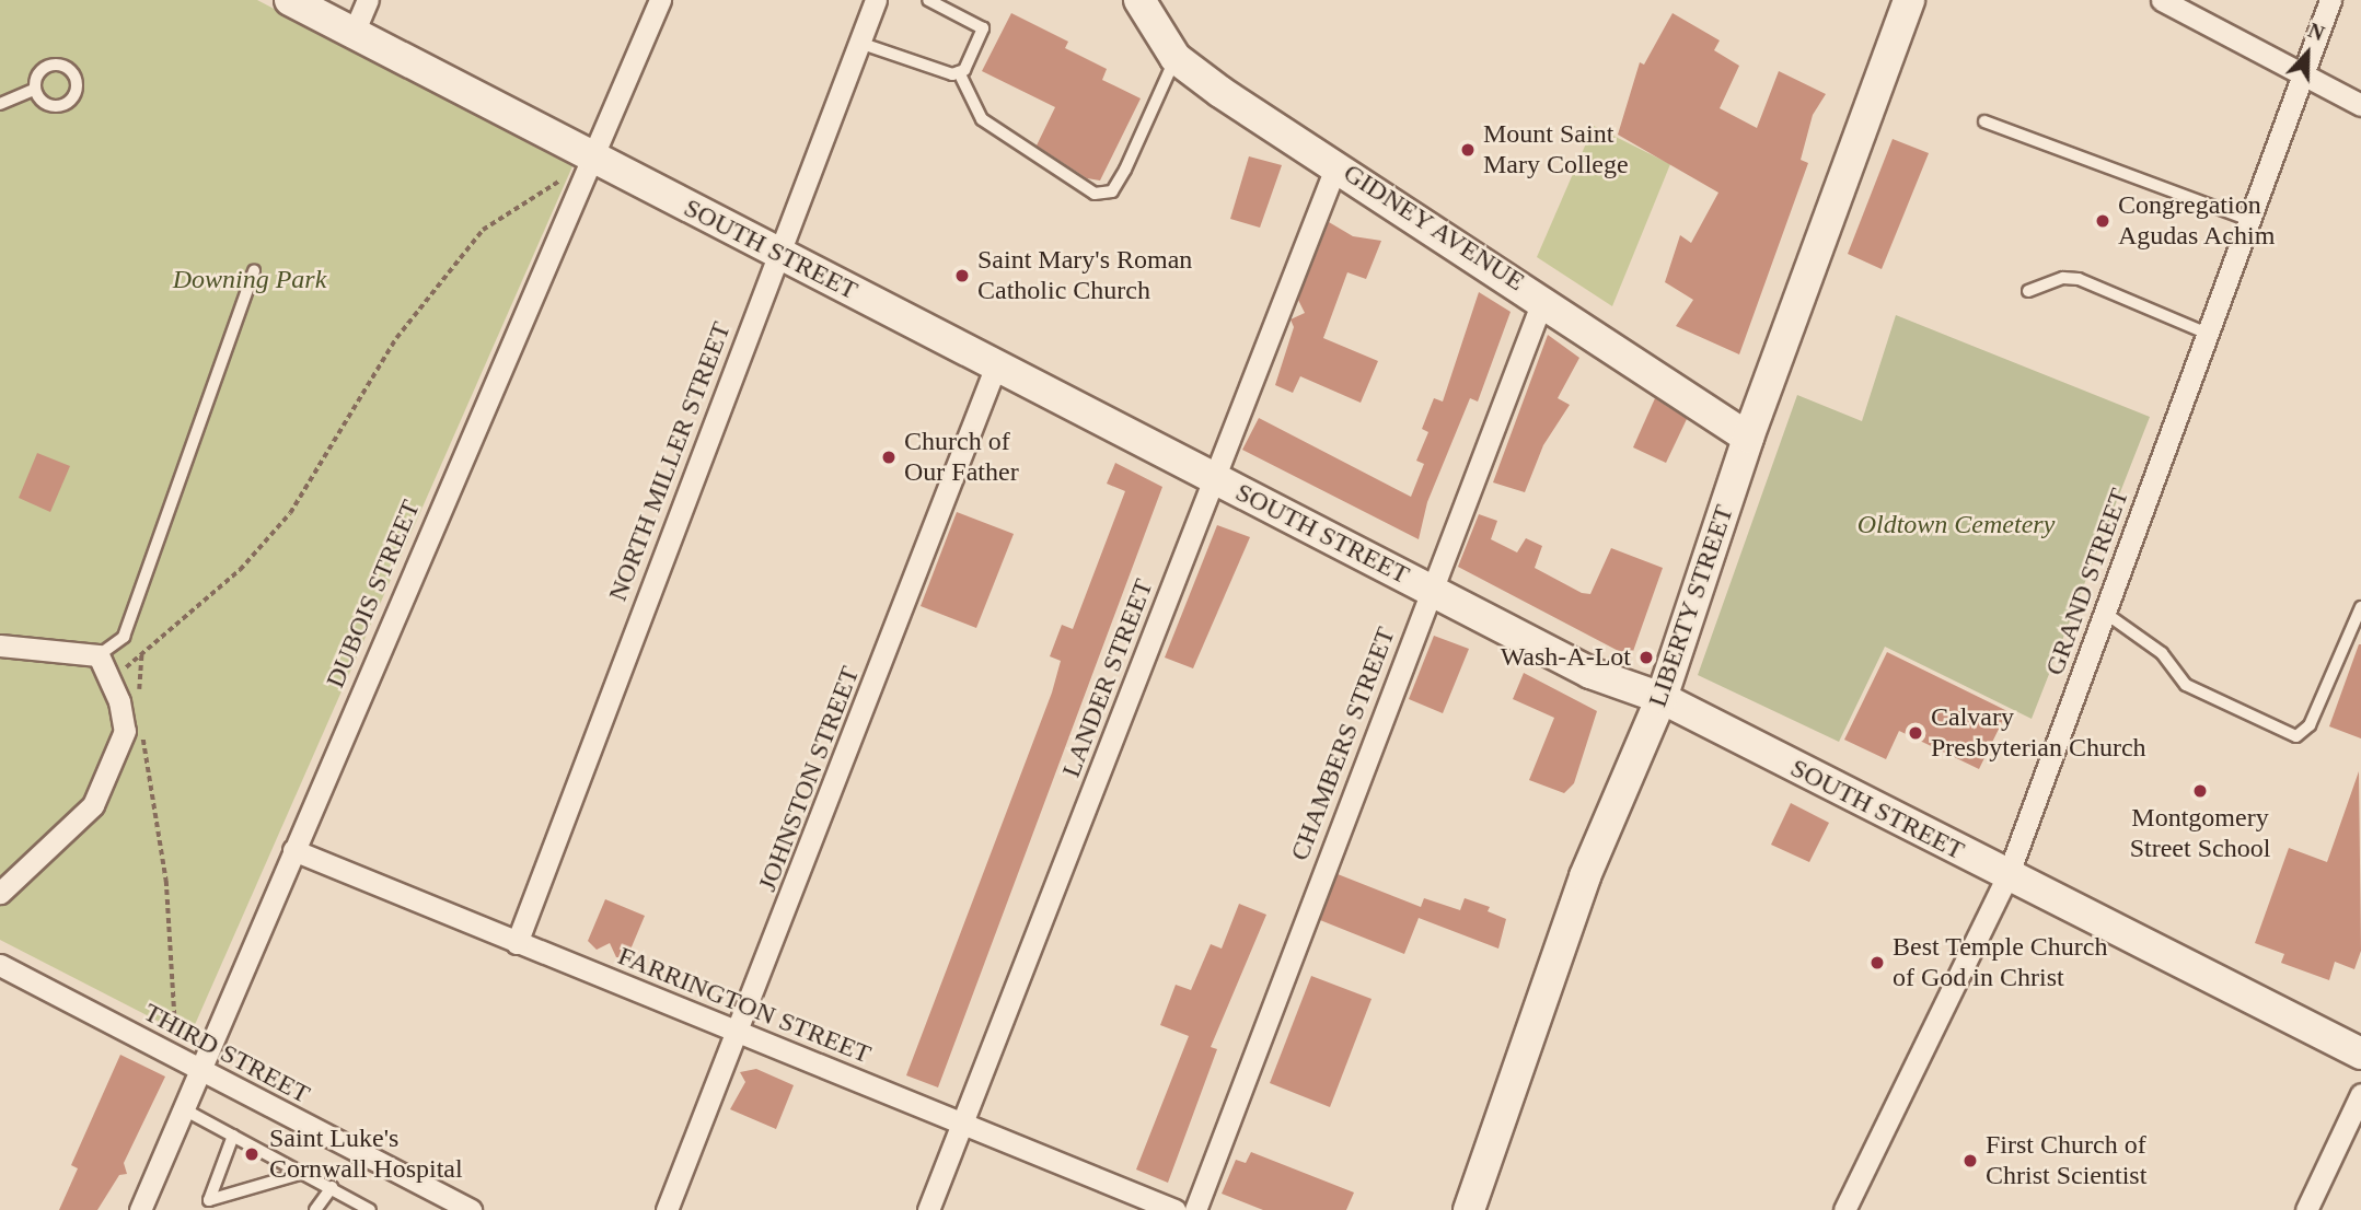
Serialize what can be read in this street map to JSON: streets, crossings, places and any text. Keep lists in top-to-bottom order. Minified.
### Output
{"streets":{"street":["GIDNEY AVENUE","SOUTH STREET","NORTH MILLER STREET","GRAND STREET","DUBOIS STREET","LIBERTY STREET","LANDER STREET","CHAMBERS STREET","JOHNSTON STREET","FARRINGTON STREET","THIRD STREET"]},"crossings":[["GIDNEY AVENUE","LIBERTY STREET"],["GIDNEY AVENUE","LANDER STREET"],["GIDNEY AVENUE","CHAMBERS STREET"],["SOUTH STREET","NORTH MILLER STREET"],["SOUTH STREET","GRAND STREET"],["SOUTH STREET","DUBOIS STREET"],["SOUTH STREET","LIBERTY STREET"],["SOUTH STREET","LANDER STREET"],["SOUTH STREET","CHAMBERS STREET"],["SOUTH STREET","JOHNSTON STREET"],["NORTH MILLER STREET","FARRINGTON STREET"],["DUBOIS STREET","FARRINGTON STREET"],["DUBOIS STREET","THIRD STREET"],["LANDER STREET","FARRINGTON STREET"],["JOHNSTON STREET","FARRINGTON STREET"]],"parks":["Downing Park","Oldtown Cemetery"],"places":["Mount Saint Mary College","Congregation Agudas Achim","Saint Mary's Roman Catholic Church","Church of Our Father","Wash-A-Lot","Calvary Presbyterian Church","Montgomery Street School","Best Temple Church of God in Christ","Saint Luke's Cornwall Hospital","First Church of Christ Scientist"],"north":"top"}
